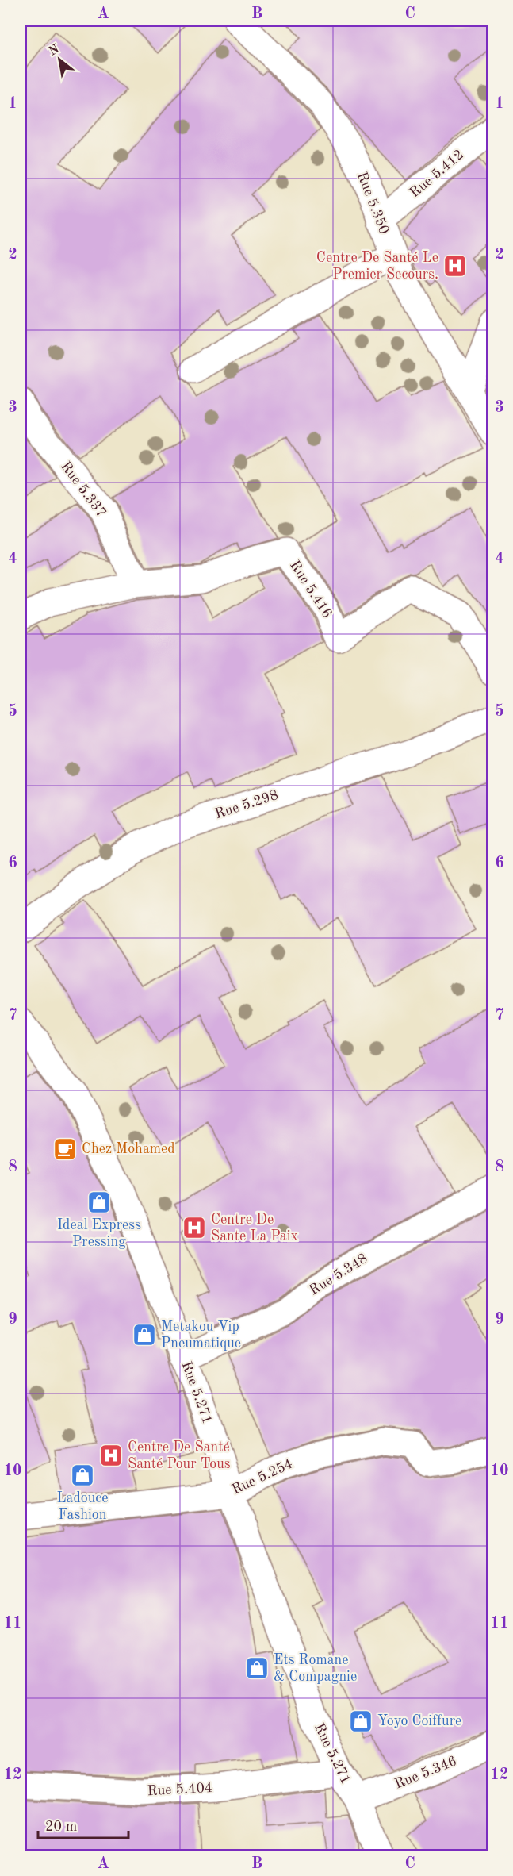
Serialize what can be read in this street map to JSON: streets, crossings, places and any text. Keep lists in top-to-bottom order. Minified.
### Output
{"streets":{"street":["Rue 5.412","Rue 5.350","Rue 5.337","Rue 5.416","Rue 5.298","Rue 5.348","Rue 5.271","Rue 5.254","Rue 5.346","Rue 5.404"]},"crossings":[["Rue 5.412","Rue 5.350"],["Rue 5.337","Rue 5.416"],["Rue 5.348","Rue 5.271"],["Rue 5.271","Rue 5.254"],["Rue 5.271","Rue 5.346"],["Rue 5.271","Rue 5.404"]],"places":{"hospital":["Centre De Santé Le Premier Secours.","Centre De Sante La Paix","Centre De Santé Santé Pour Tous"],"cafe":["Chez Mohamed"],"shop":["Ideal Express Pressing","Metakou Vip Pneumatique","Ladouce Fashion","Ets Romane & Compagnie","Yoyo Coiffure"]},"scale_bar":"20 m","north":"top left","grid":{"columns":["A","B","C"],"rows":["1","2","3","4","5","6","7","8","9","10","11","12"]}}
